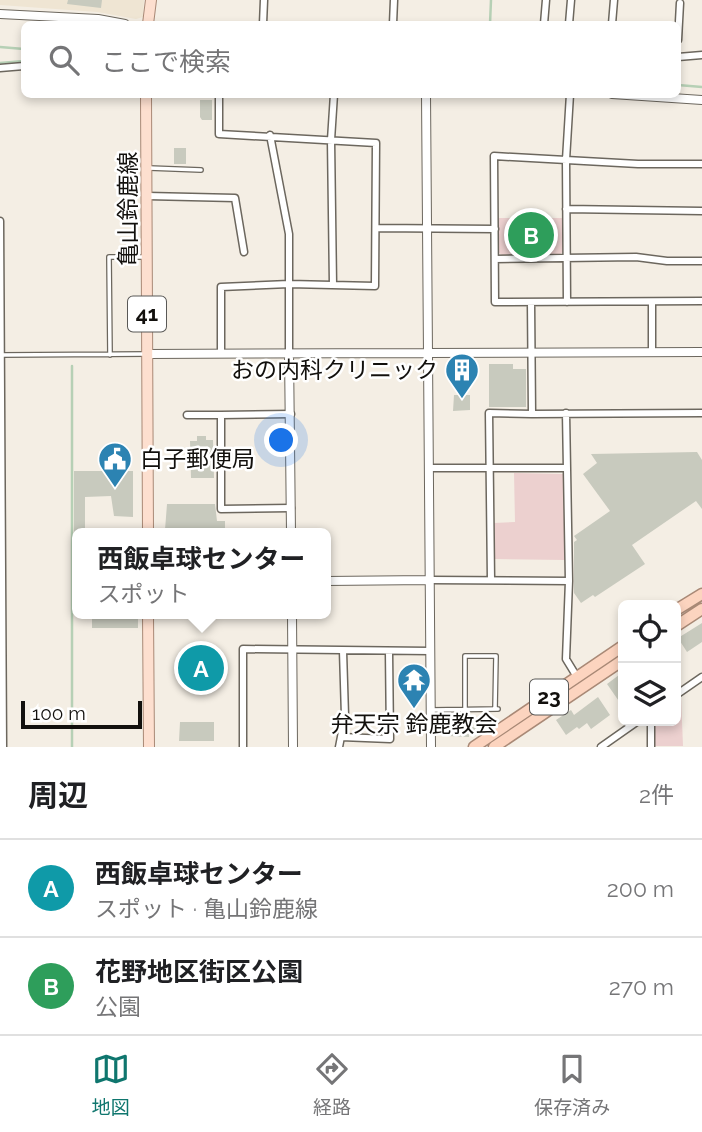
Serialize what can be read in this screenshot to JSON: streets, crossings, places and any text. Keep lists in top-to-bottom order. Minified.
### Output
{"streets":{"highway":["23"],"main road":["亀山鈴鹿線","41"]},"places":{"building":["おの内科クリニック"],"public building":["白子郵便局"],"temple":["弁天宗 鈴鹿教会"]},"scale_bar":"100 m","page":{"search":"ここで検索","pins":["B","A"],"popup":["西飯卓球センター","スポット"],"scale":"100 m","heading":["周辺","2件"],"list":[{"mark":"A","name":"西飯卓球センター","note":"スポット · 亀山鈴鹿線","value":"200 m"},{"mark":"B","name":"花野地区街区公園","note":"公園","value":"270 m"}],"nav":["地図","経路","保存済み"]}}
